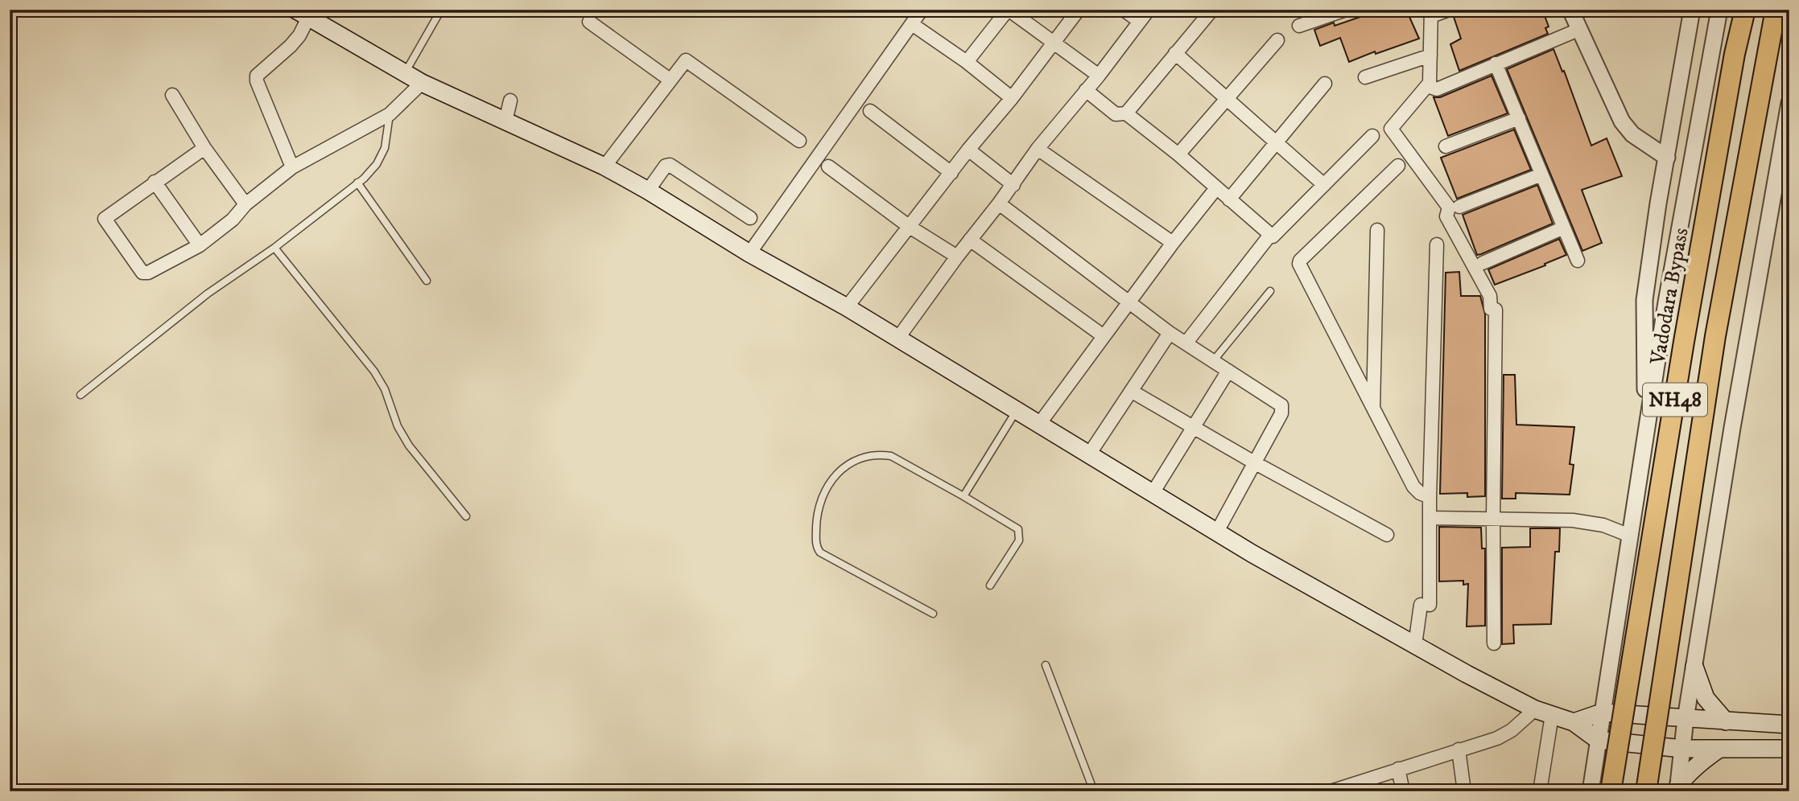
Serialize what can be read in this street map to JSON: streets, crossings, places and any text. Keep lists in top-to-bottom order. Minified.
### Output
{"streets":{"highway":["Vadodara Bypass","NH48"]}}
